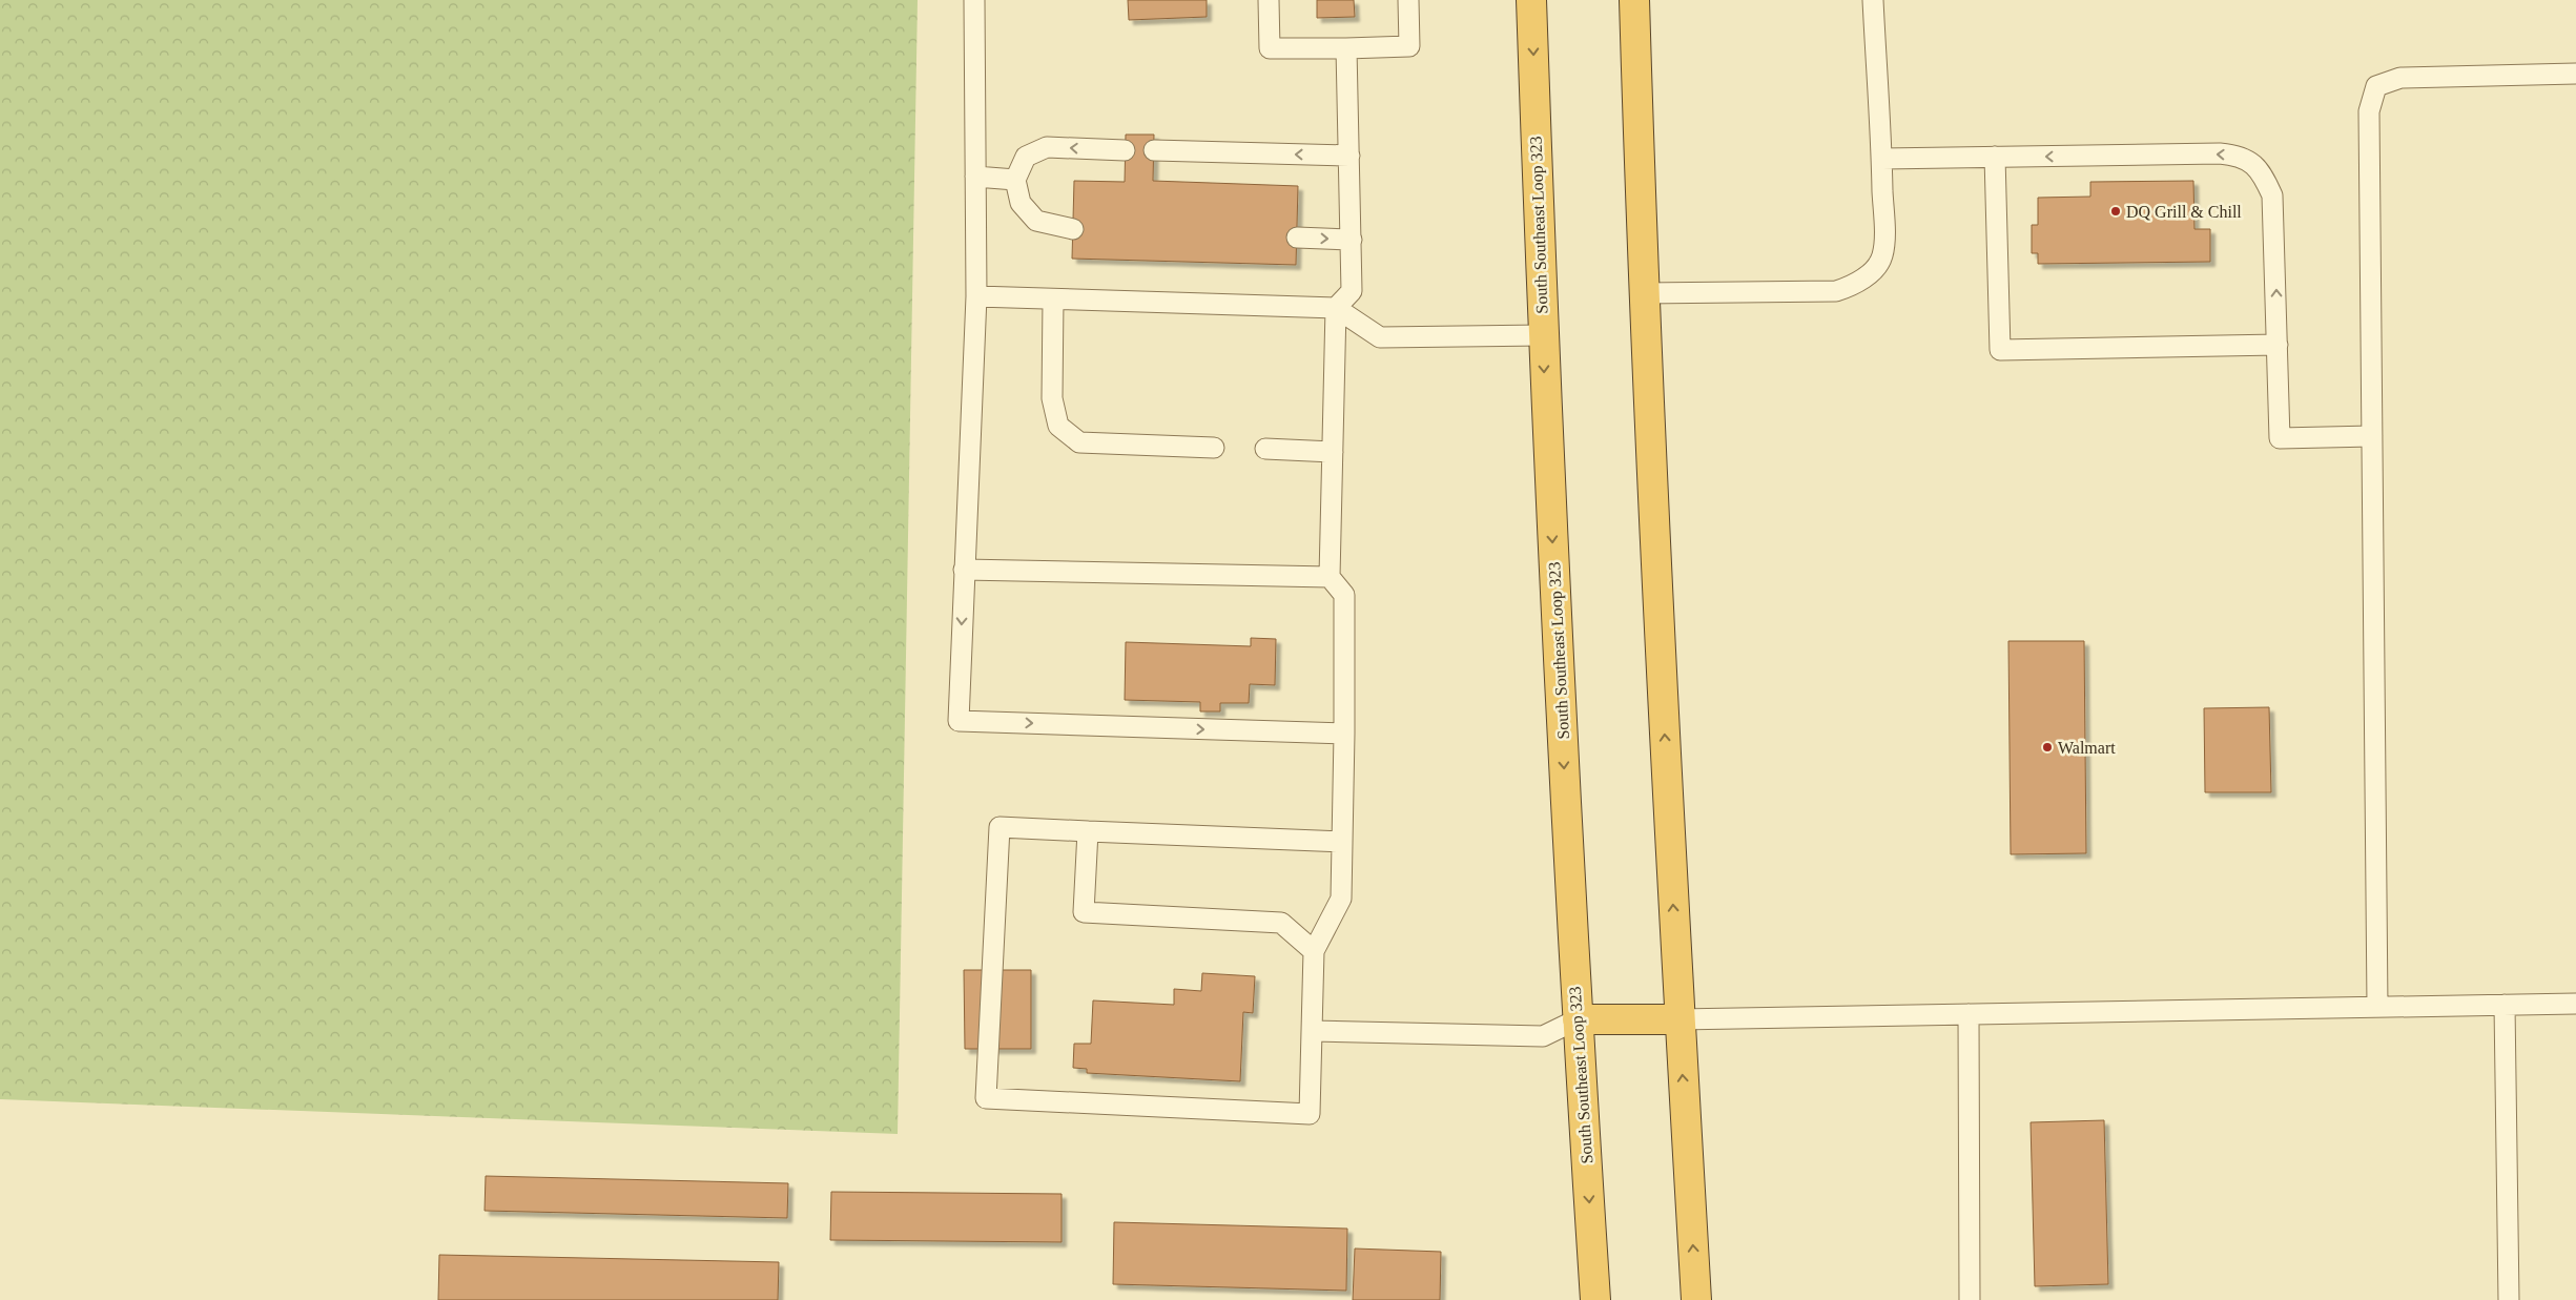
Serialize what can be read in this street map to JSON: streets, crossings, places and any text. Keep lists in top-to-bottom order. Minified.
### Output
{"streets":{"highway":["South Southeast Loop 323"]},"places":["DQ Grill & Chill","Walmart"]}
